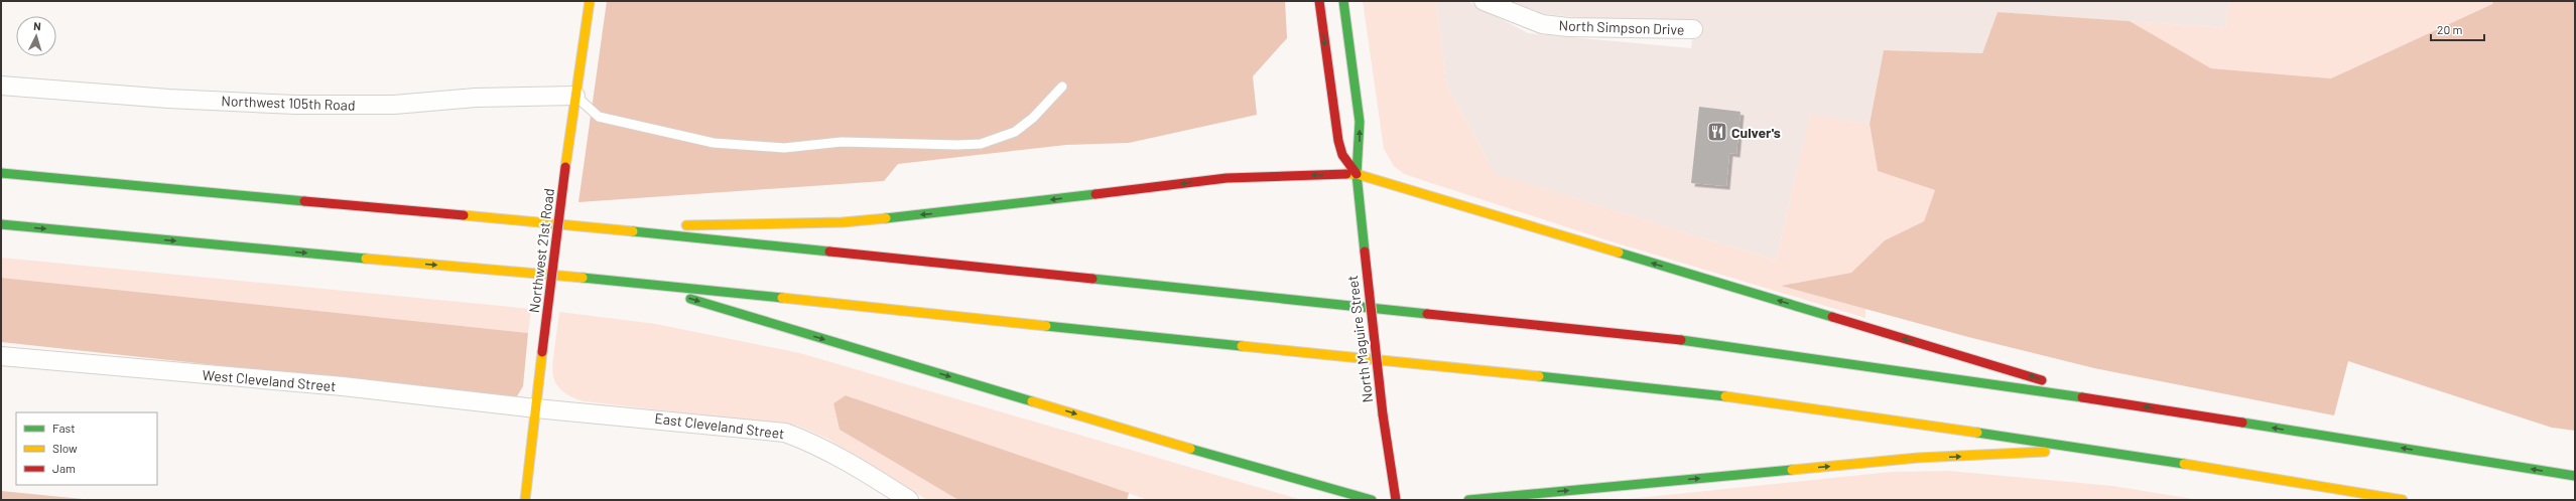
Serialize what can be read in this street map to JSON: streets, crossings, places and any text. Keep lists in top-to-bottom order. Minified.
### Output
{"streets":{"main road":["Northwest 21st Road","North Maguire Street"],"street":["North Simpson Drive","Northwest 105th Road","West Cleveland Street","East Cleveland Street"]},"crossings":[["Northwest 105th Road","Northwest 21st Road"],["Northwest 21st Road","West Cleveland Street"],["Northwest 21st Road","East Cleveland Street"],["West Cleveland Street","East Cleveland Street"]],"places":{"restaurant":["Culver's"]},"legend":["Fast","Slow","Jam"],"scale_bar":"20 m","north":"top"}
